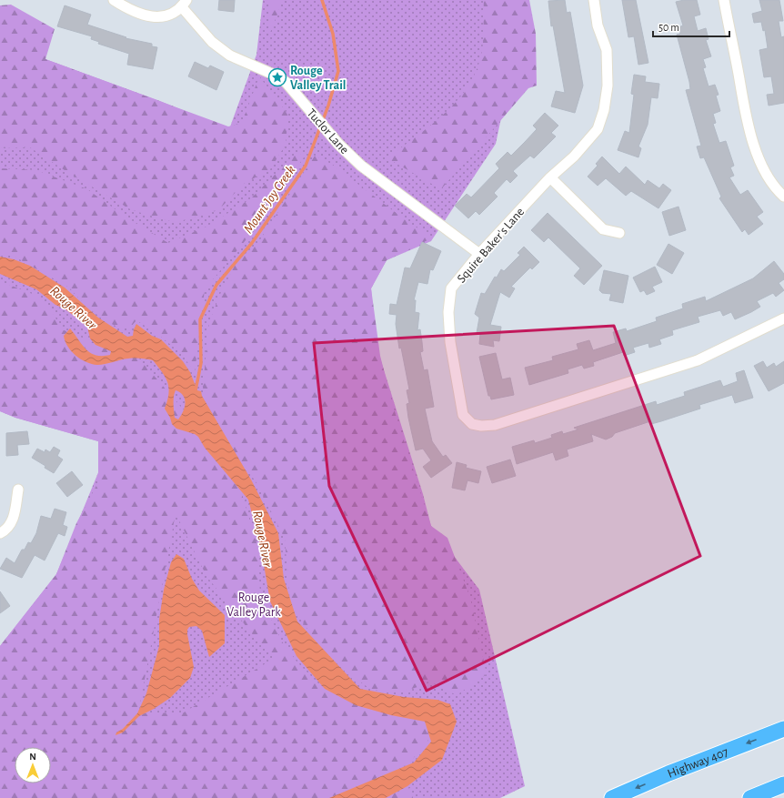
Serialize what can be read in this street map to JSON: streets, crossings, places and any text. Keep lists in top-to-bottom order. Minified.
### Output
{"streets":{"highway":["Highway 407"],"street":["Tuclor Lane","Squire Baker's Lane"]},"crossings":[["Tuclor Lane","Squire Baker's Lane"]],"one_way":["Highway 407"],"water":["Mount Joy Creek","Rouge River"],"parks":["Rouge Valley Park"],"places":{"place":["Rouge Valley Trail"]},"scale_bar":"50 m","north":"top"}
